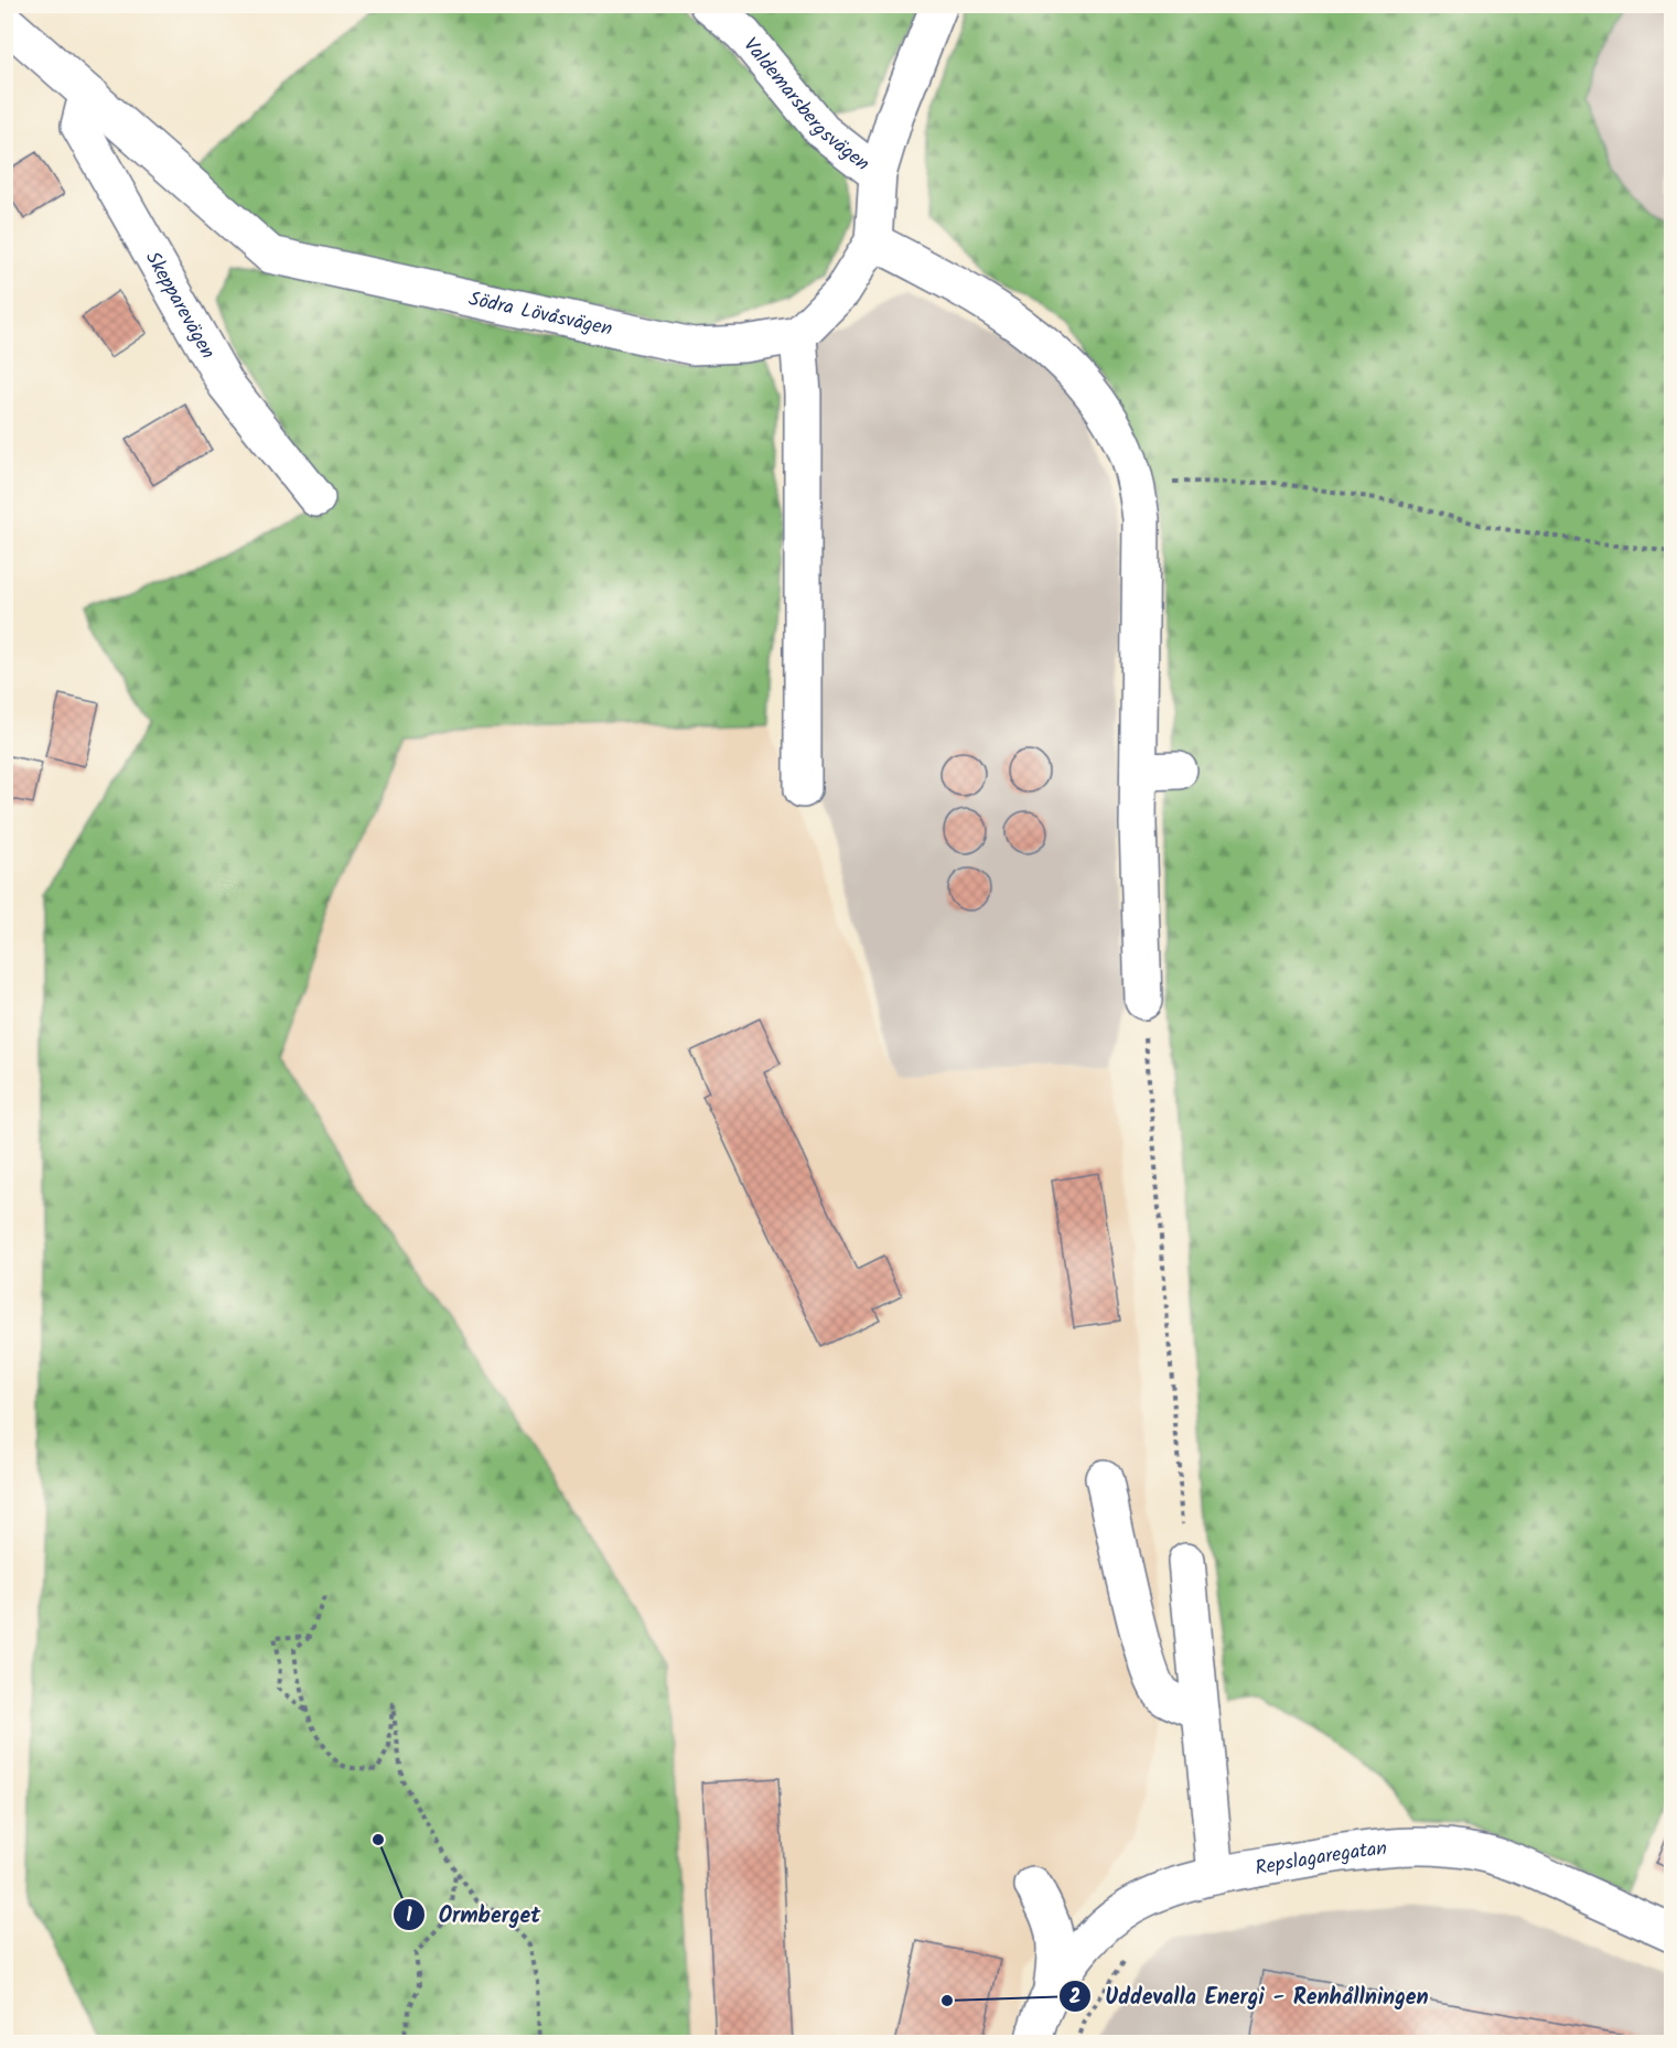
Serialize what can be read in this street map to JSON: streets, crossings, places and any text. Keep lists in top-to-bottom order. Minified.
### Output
{"streets":{"street":["Valdemarsbergsvägen","Skepparevägen","Södra Lövåsvägen","Repslagaregatan"]},"crossings":[["Skepparevägen","Södra Lövåsvägen"]],"places":["Ormberget","Uddevalla Energi - Renhållningen"]}
